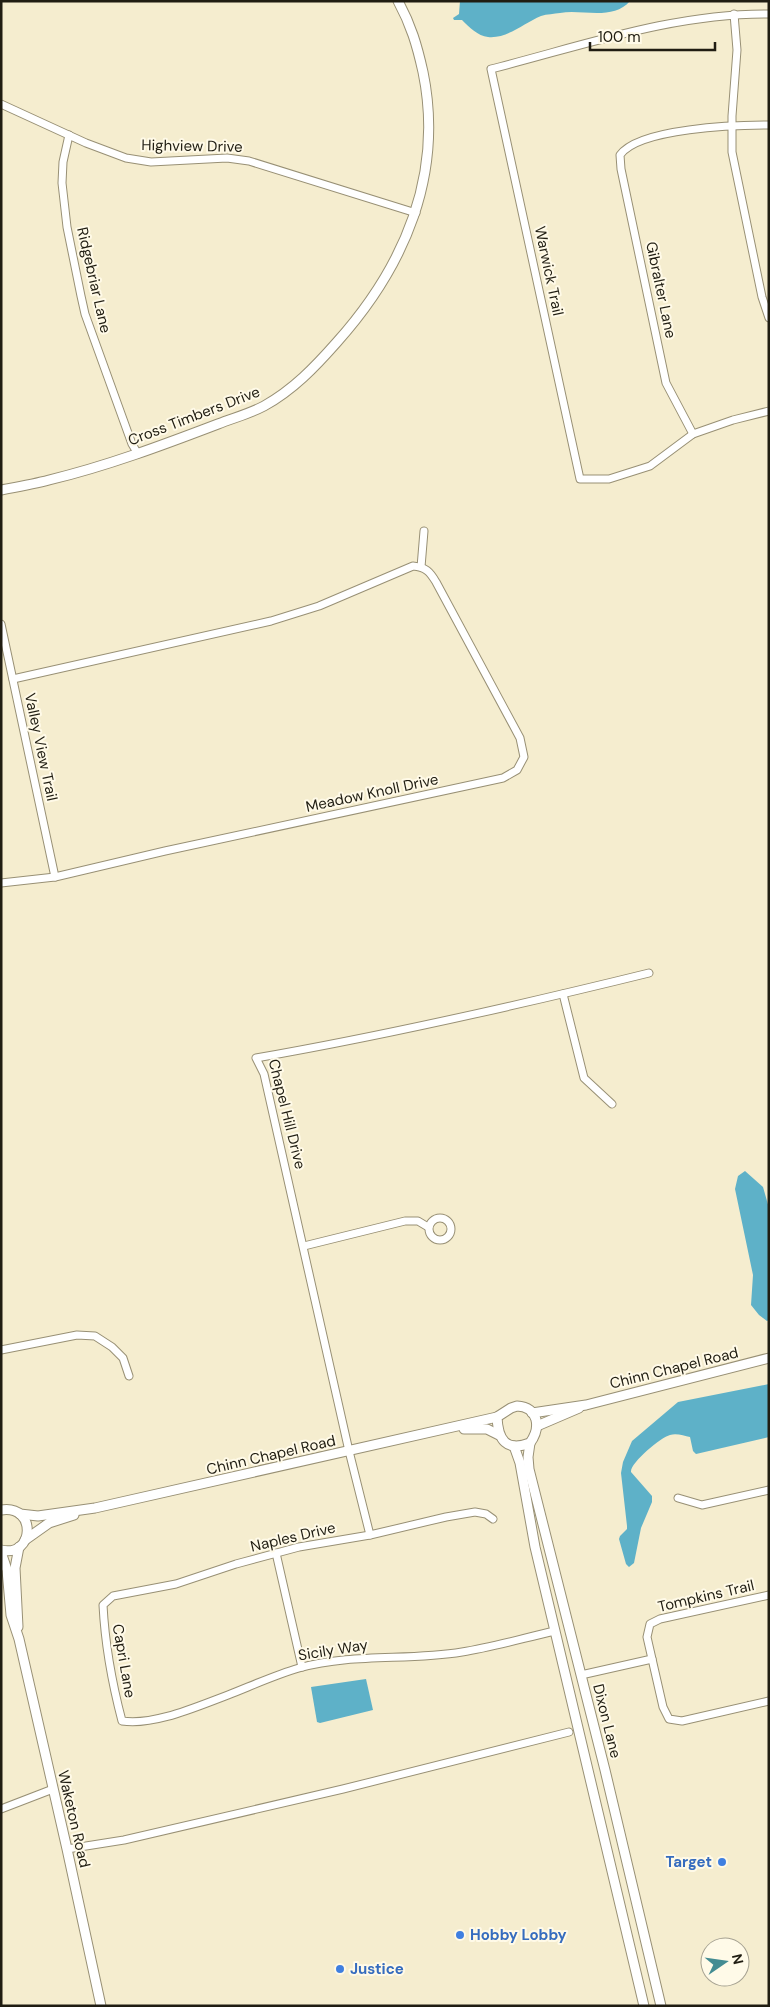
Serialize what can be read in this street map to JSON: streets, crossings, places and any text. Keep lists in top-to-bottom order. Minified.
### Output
{"streets":{"street":["Highview Drive","Warwick Trail","Ridgebriar Lane","Gibralter Lane","Cross Timbers Drive","Valley View Trail","Meadow Knoll Drive","Chapel Hill Drive","Chinn Chapel Road","Naples Drive","Tompkins Trail","Sicily Way","Capri Lane","Dixon Lane","Waketon Road"]},"crossings":[["Highview Drive","Ridgebriar Lane"],["Highview Drive","Cross Timbers Drive"],["Warwick Trail","Gibralter Lane"],["Ridgebriar Lane","Cross Timbers Drive"],["Valley View Trail","Meadow Knoll Drive"],["Chapel Hill Drive","Chinn Chapel Road"],["Chapel Hill Drive","Naples Drive"],["Chinn Chapel Road","Dixon Lane"],["Chinn Chapel Road","Waketon Road"],["Naples Drive","Capri Lane"],["Sicily Way","Capri Lane"],["Sicily Way","Dixon Lane"]],"places":["Target","Hobby Lobby","Justice"],"scale_bar":"100 m","north":"right"}
